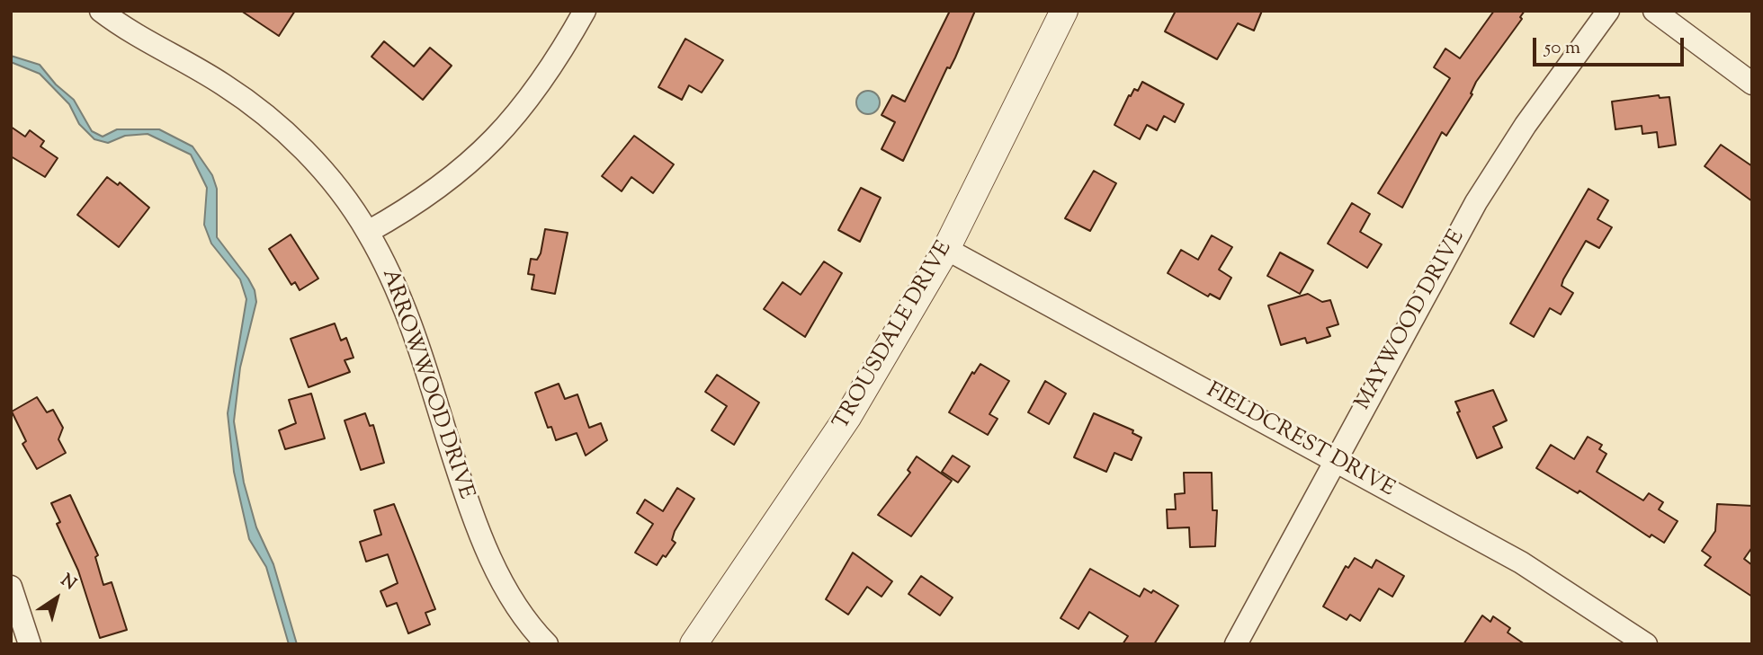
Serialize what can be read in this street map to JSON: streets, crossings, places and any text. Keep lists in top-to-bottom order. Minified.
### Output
{"streets":{"street":["MAYWOOD DRIVE","TROUSDALE DRIVE","ARROWWOOD DRIVE","FIELDCREST DRIVE"]},"crossings":[["MAYWOOD DRIVE","FIELDCREST DRIVE"],["TROUSDALE DRIVE","FIELDCREST DRIVE"]],"scale_bar":"50 m","north":"top right"}
